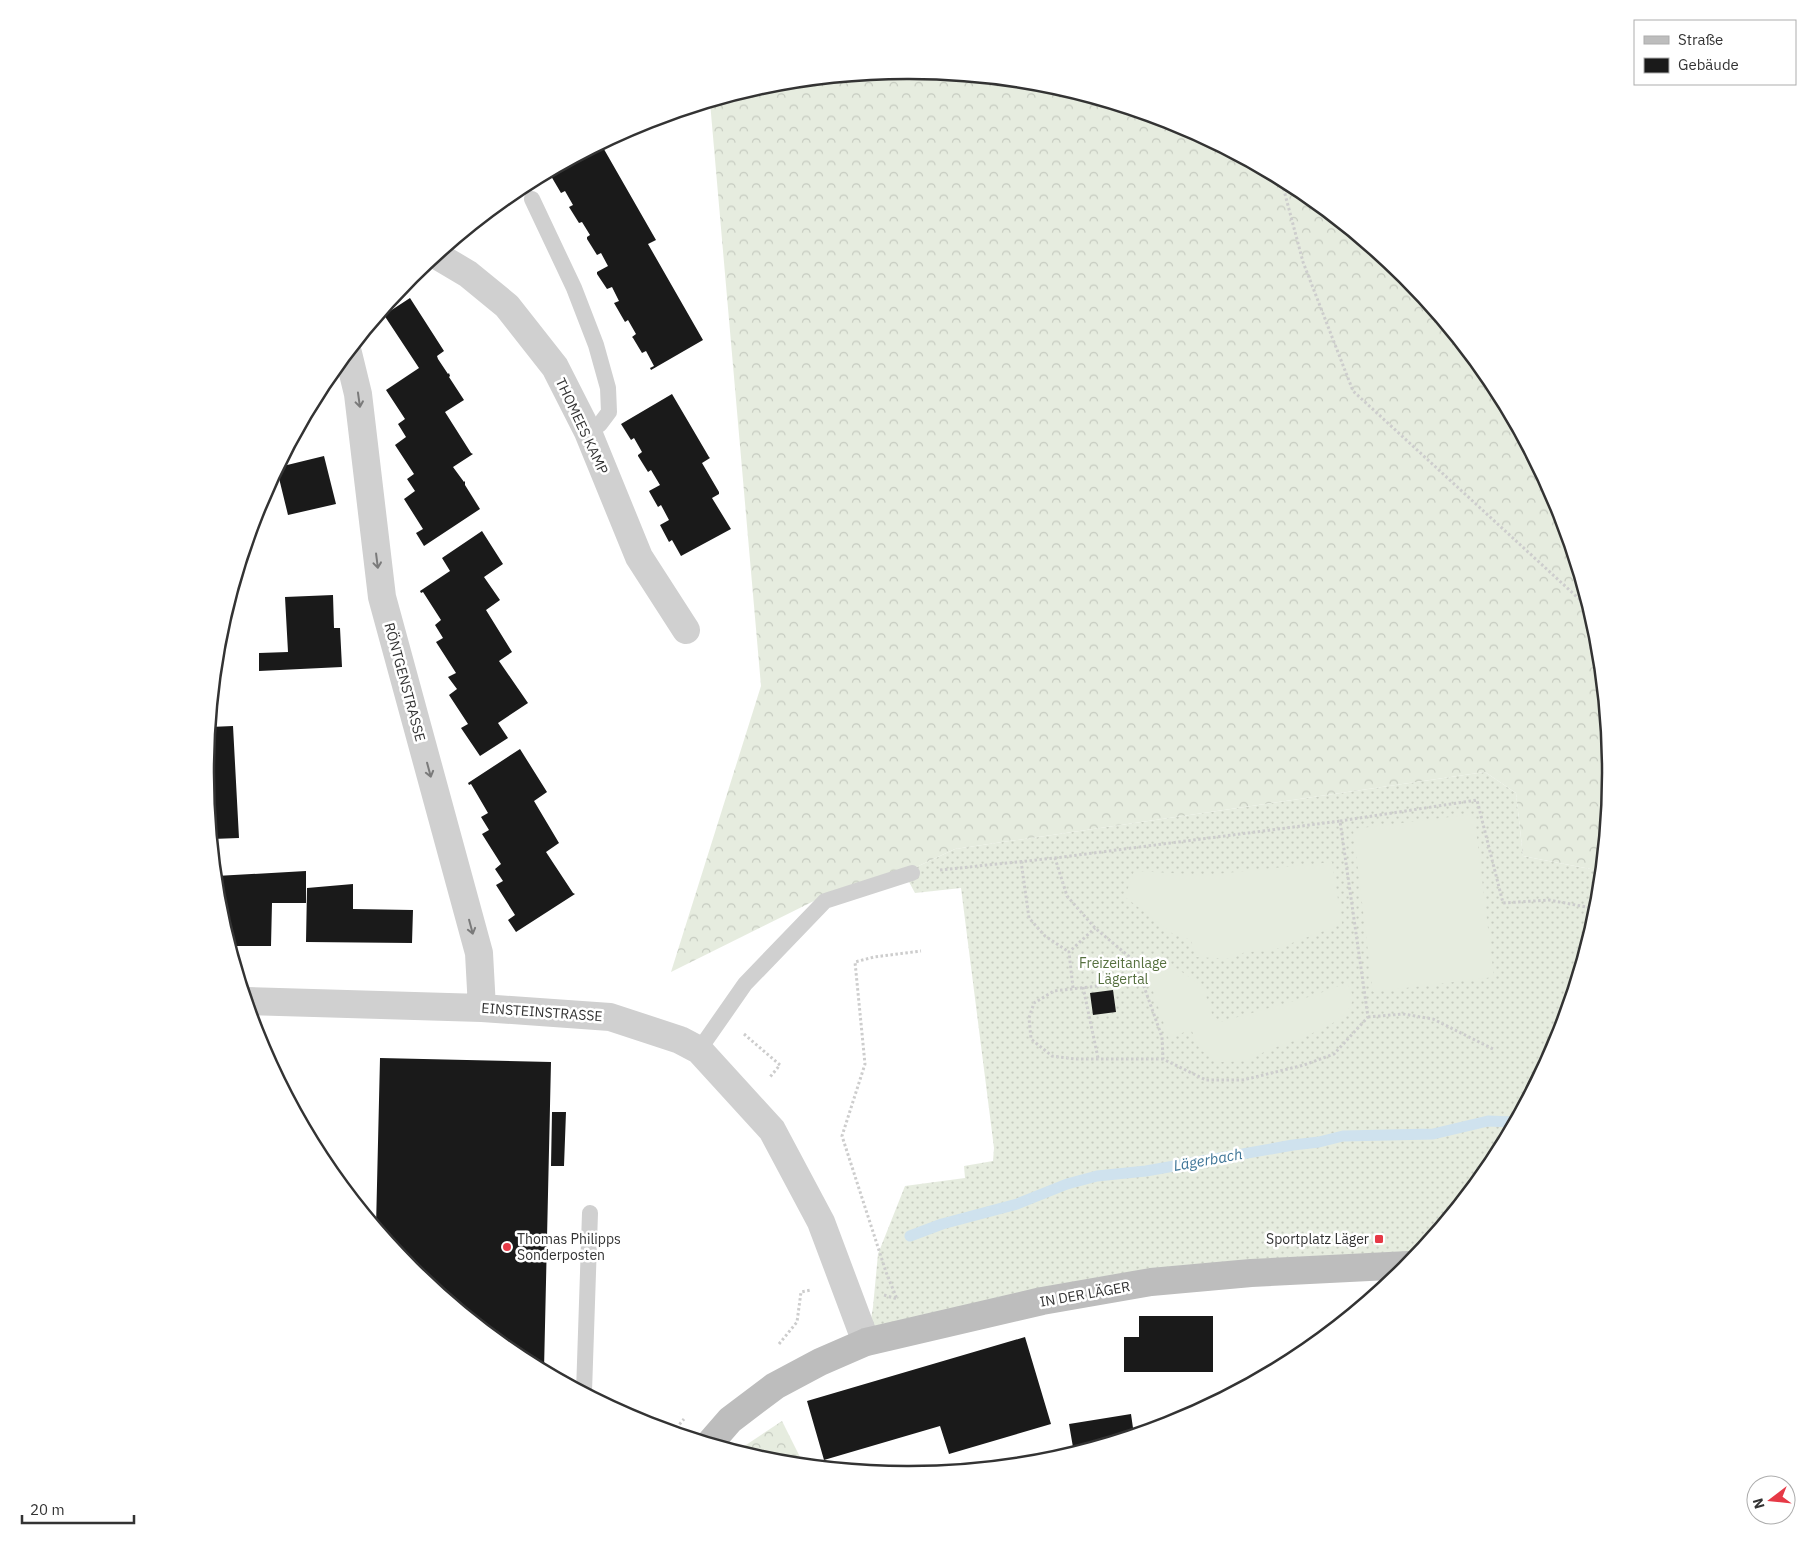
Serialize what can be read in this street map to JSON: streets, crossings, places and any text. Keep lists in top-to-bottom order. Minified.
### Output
{"streets":{"main road":["IN DER LÄGER"],"street":["THOMEES KAMP","RÖNTGENSTRASSE","EINSTEINSTRASSE"]},"crossings":[["RÖNTGENSTRASSE","EINSTEINSTRASSE"],["EINSTEINSTRASSE","IN DER LÄGER"]],"one_way":["RÖNTGENSTRASSE"],"water":["Lägerbach"],"parks":["Freizeitanlage Lägertal"],"places":{"transit":["Sportplatz Läger"],"other":["Thomas Philipps Sonderposten"]},"legend":["Straße","Gebäude"],"scale_bar":"20 m","north":"left"}
